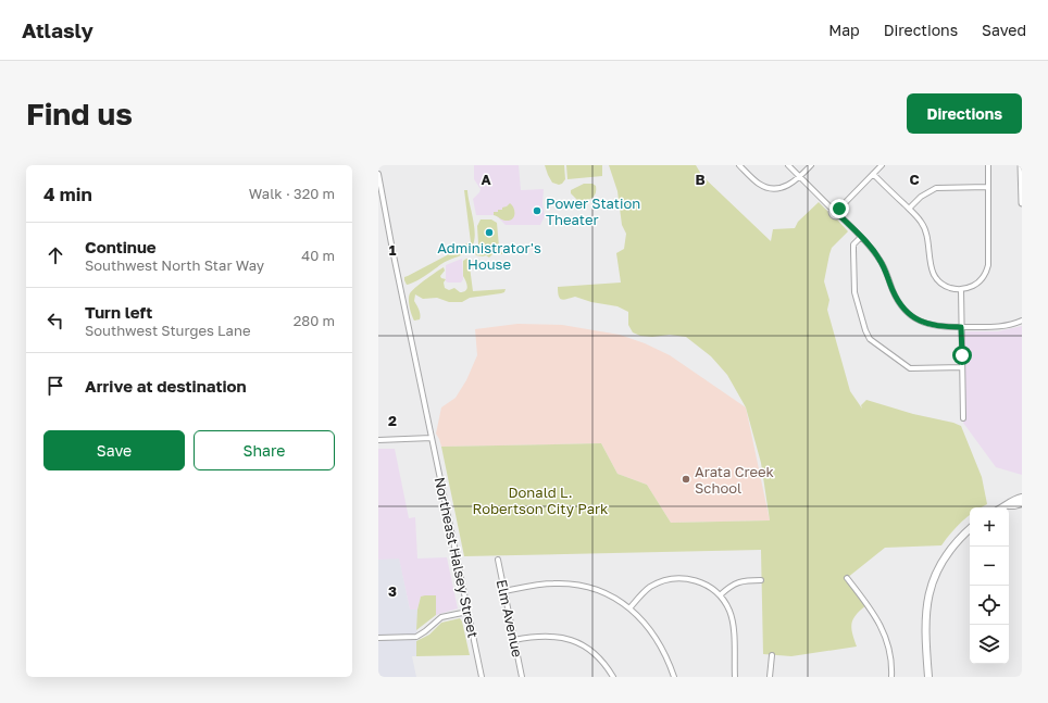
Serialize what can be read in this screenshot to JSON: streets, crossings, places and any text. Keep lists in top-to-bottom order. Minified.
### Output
{"streets":{"street":["Northeast Halsey Street","Elm Avenue"]},"parks":["Donald L. Robertson City Park"],"places":["Power Station Theater","Administrator's House","Arata Creek School"],"page":{"header":"Atlasly","nav":["Map","Directions","Saved"],"buttons":["Directions",["Save","Share"]],"title":"Find us","heading":["4 min","Walk · 320 m"],"list":[["Continue","Southwest North Star Way","40 m"],["Turn left","Southwest Sturges Lane","280 m"],"Arrive at destination"],"map_buttons":["+","−"]},"grid":{"columns":["A","B","C"],"rows":["1","2","3"]}}
